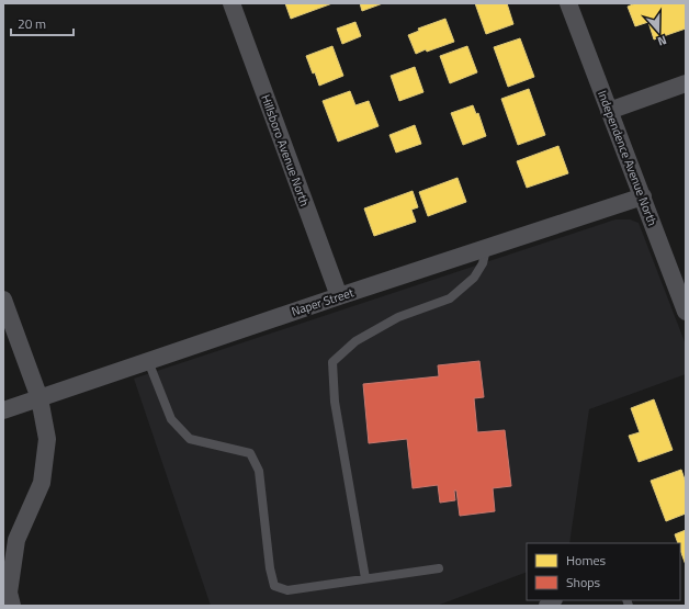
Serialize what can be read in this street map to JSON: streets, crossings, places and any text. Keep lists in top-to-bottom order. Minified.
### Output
{"streets":{"street":["Hillsboro Avenue North","Independence Avenue North","Naper Street"]},"crossings":[["Hillsboro Avenue North","Naper Street"],["Independence Avenue North","Naper Street"]],"legend":["Homes","Shops"],"scale_bar":"20 m","north":"bottom"}
